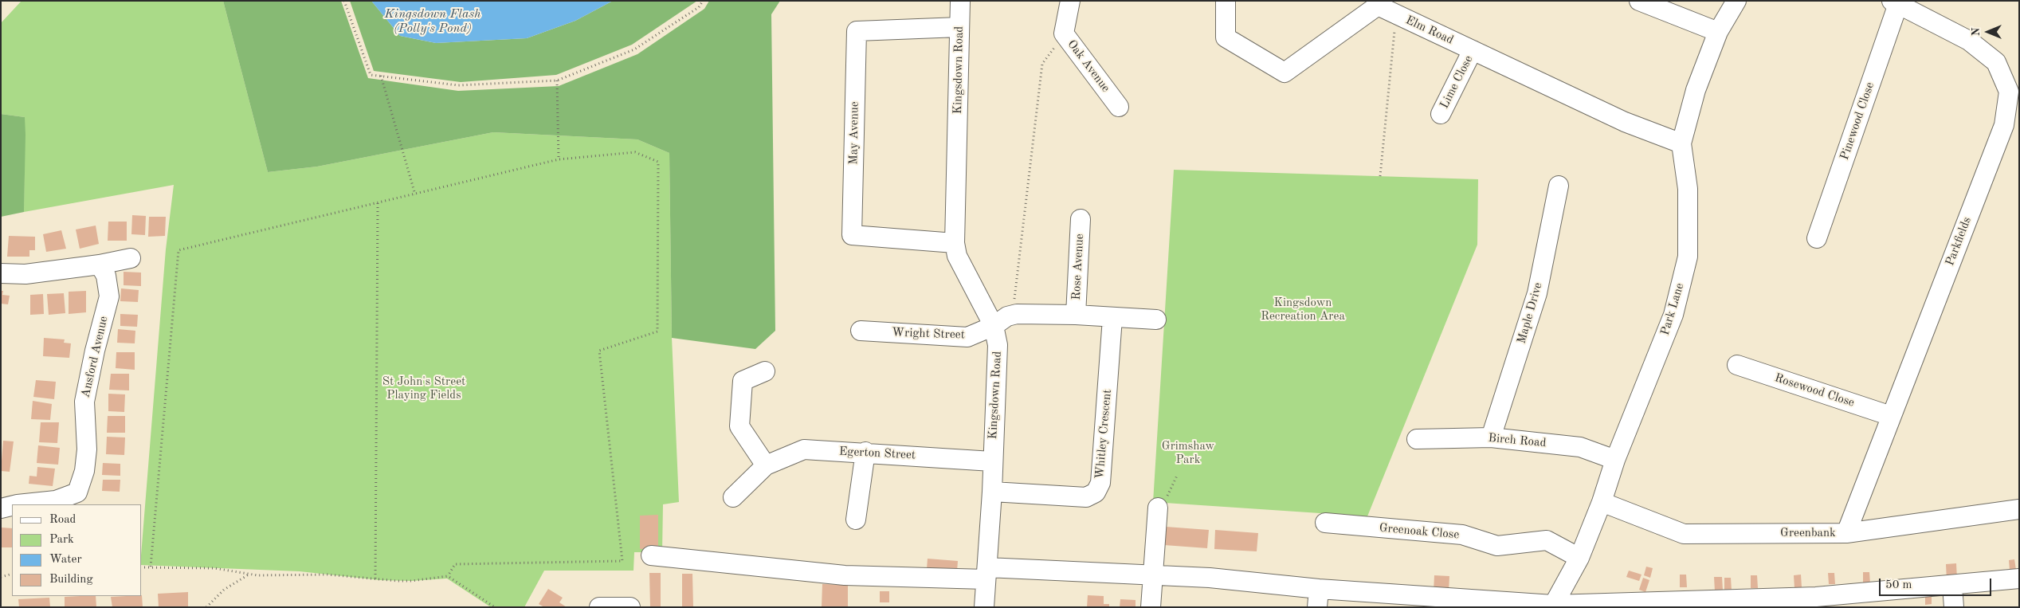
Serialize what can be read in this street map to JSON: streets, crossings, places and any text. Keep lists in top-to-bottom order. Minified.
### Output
{"streets":{"street":["Elm Road","Oak Avenue","Kingsdown Road","Lime Close","Pinewood Close","May Avenue","Parkfields","Rose Avenue","Park Lane","Maple Drive","Wright Street","Ansford Avenue","Rosewood Close","Whitley Crescent","Birch Road","Egerton Street","Greenoak Close","Greenbank"]},"crossings":[["Elm Road","Lime Close"],["Elm Road","Park Lane"],["Kingsdown Road","May Avenue"],["Kingsdown Road","Wright Street"],["Kingsdown Road","Whitley Crescent"],["Kingsdown Road","Egerton Street"],["Pinewood Close","Parkfields"],["Parkfields","Rosewood Close"],["Parkfields","Greenbank"],["Park Lane","Birch Road"],["Park Lane","Greenoak Close"],["Park Lane","Greenbank"],["Maple Drive","Birch Road"]],"water":["Kingsdown Flash (Polly's Pond)"],"parks":["Kingsdown Recreation Area","St John's Street Playing Fields","Grimshaw Park"],"legend":["Road","Park","Water","Building"],"scale_bar":"50 m","north":"left"}
